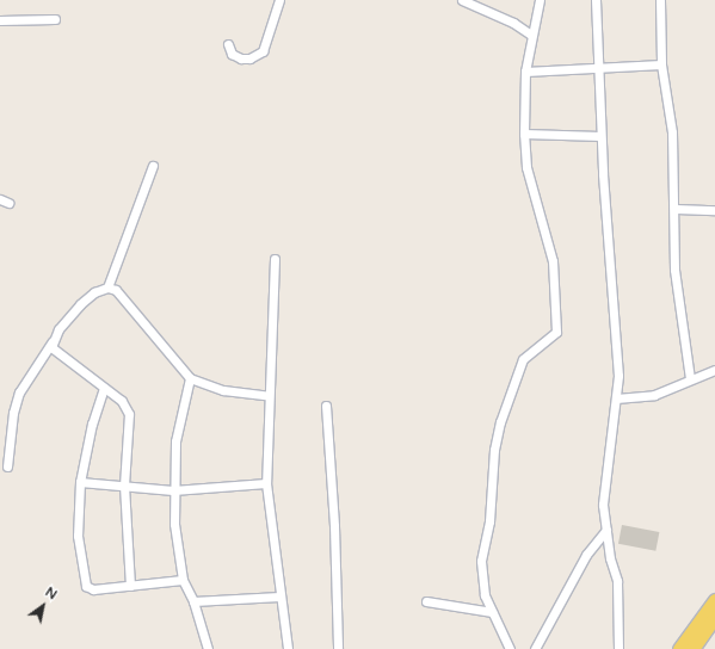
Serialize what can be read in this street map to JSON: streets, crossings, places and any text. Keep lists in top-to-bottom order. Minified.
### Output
{"north":"top right"}
